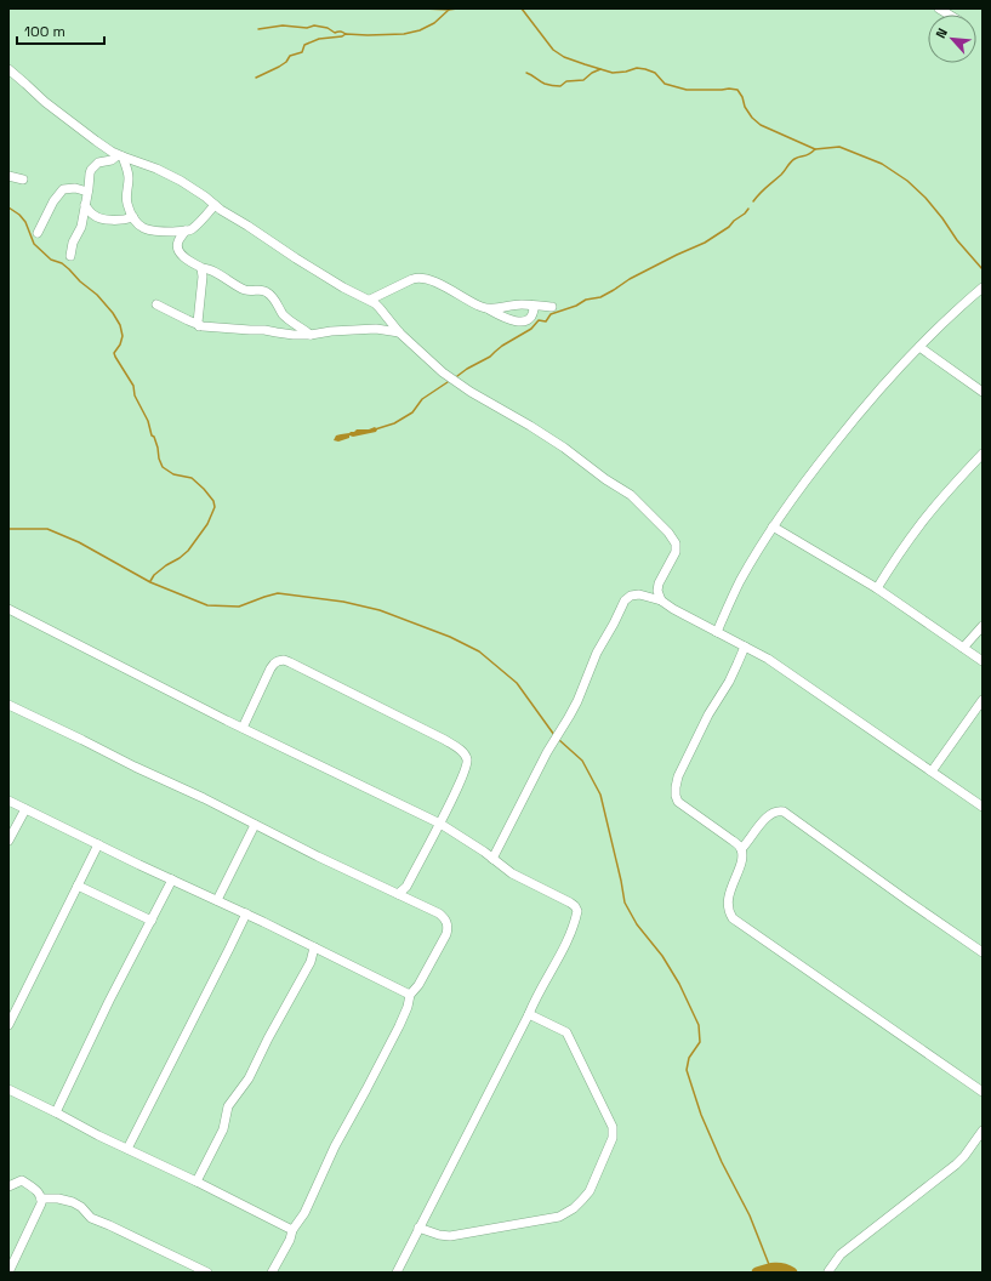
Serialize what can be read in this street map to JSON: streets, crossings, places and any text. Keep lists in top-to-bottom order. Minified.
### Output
{"scale_bar":"100 m","north":"top left"}
